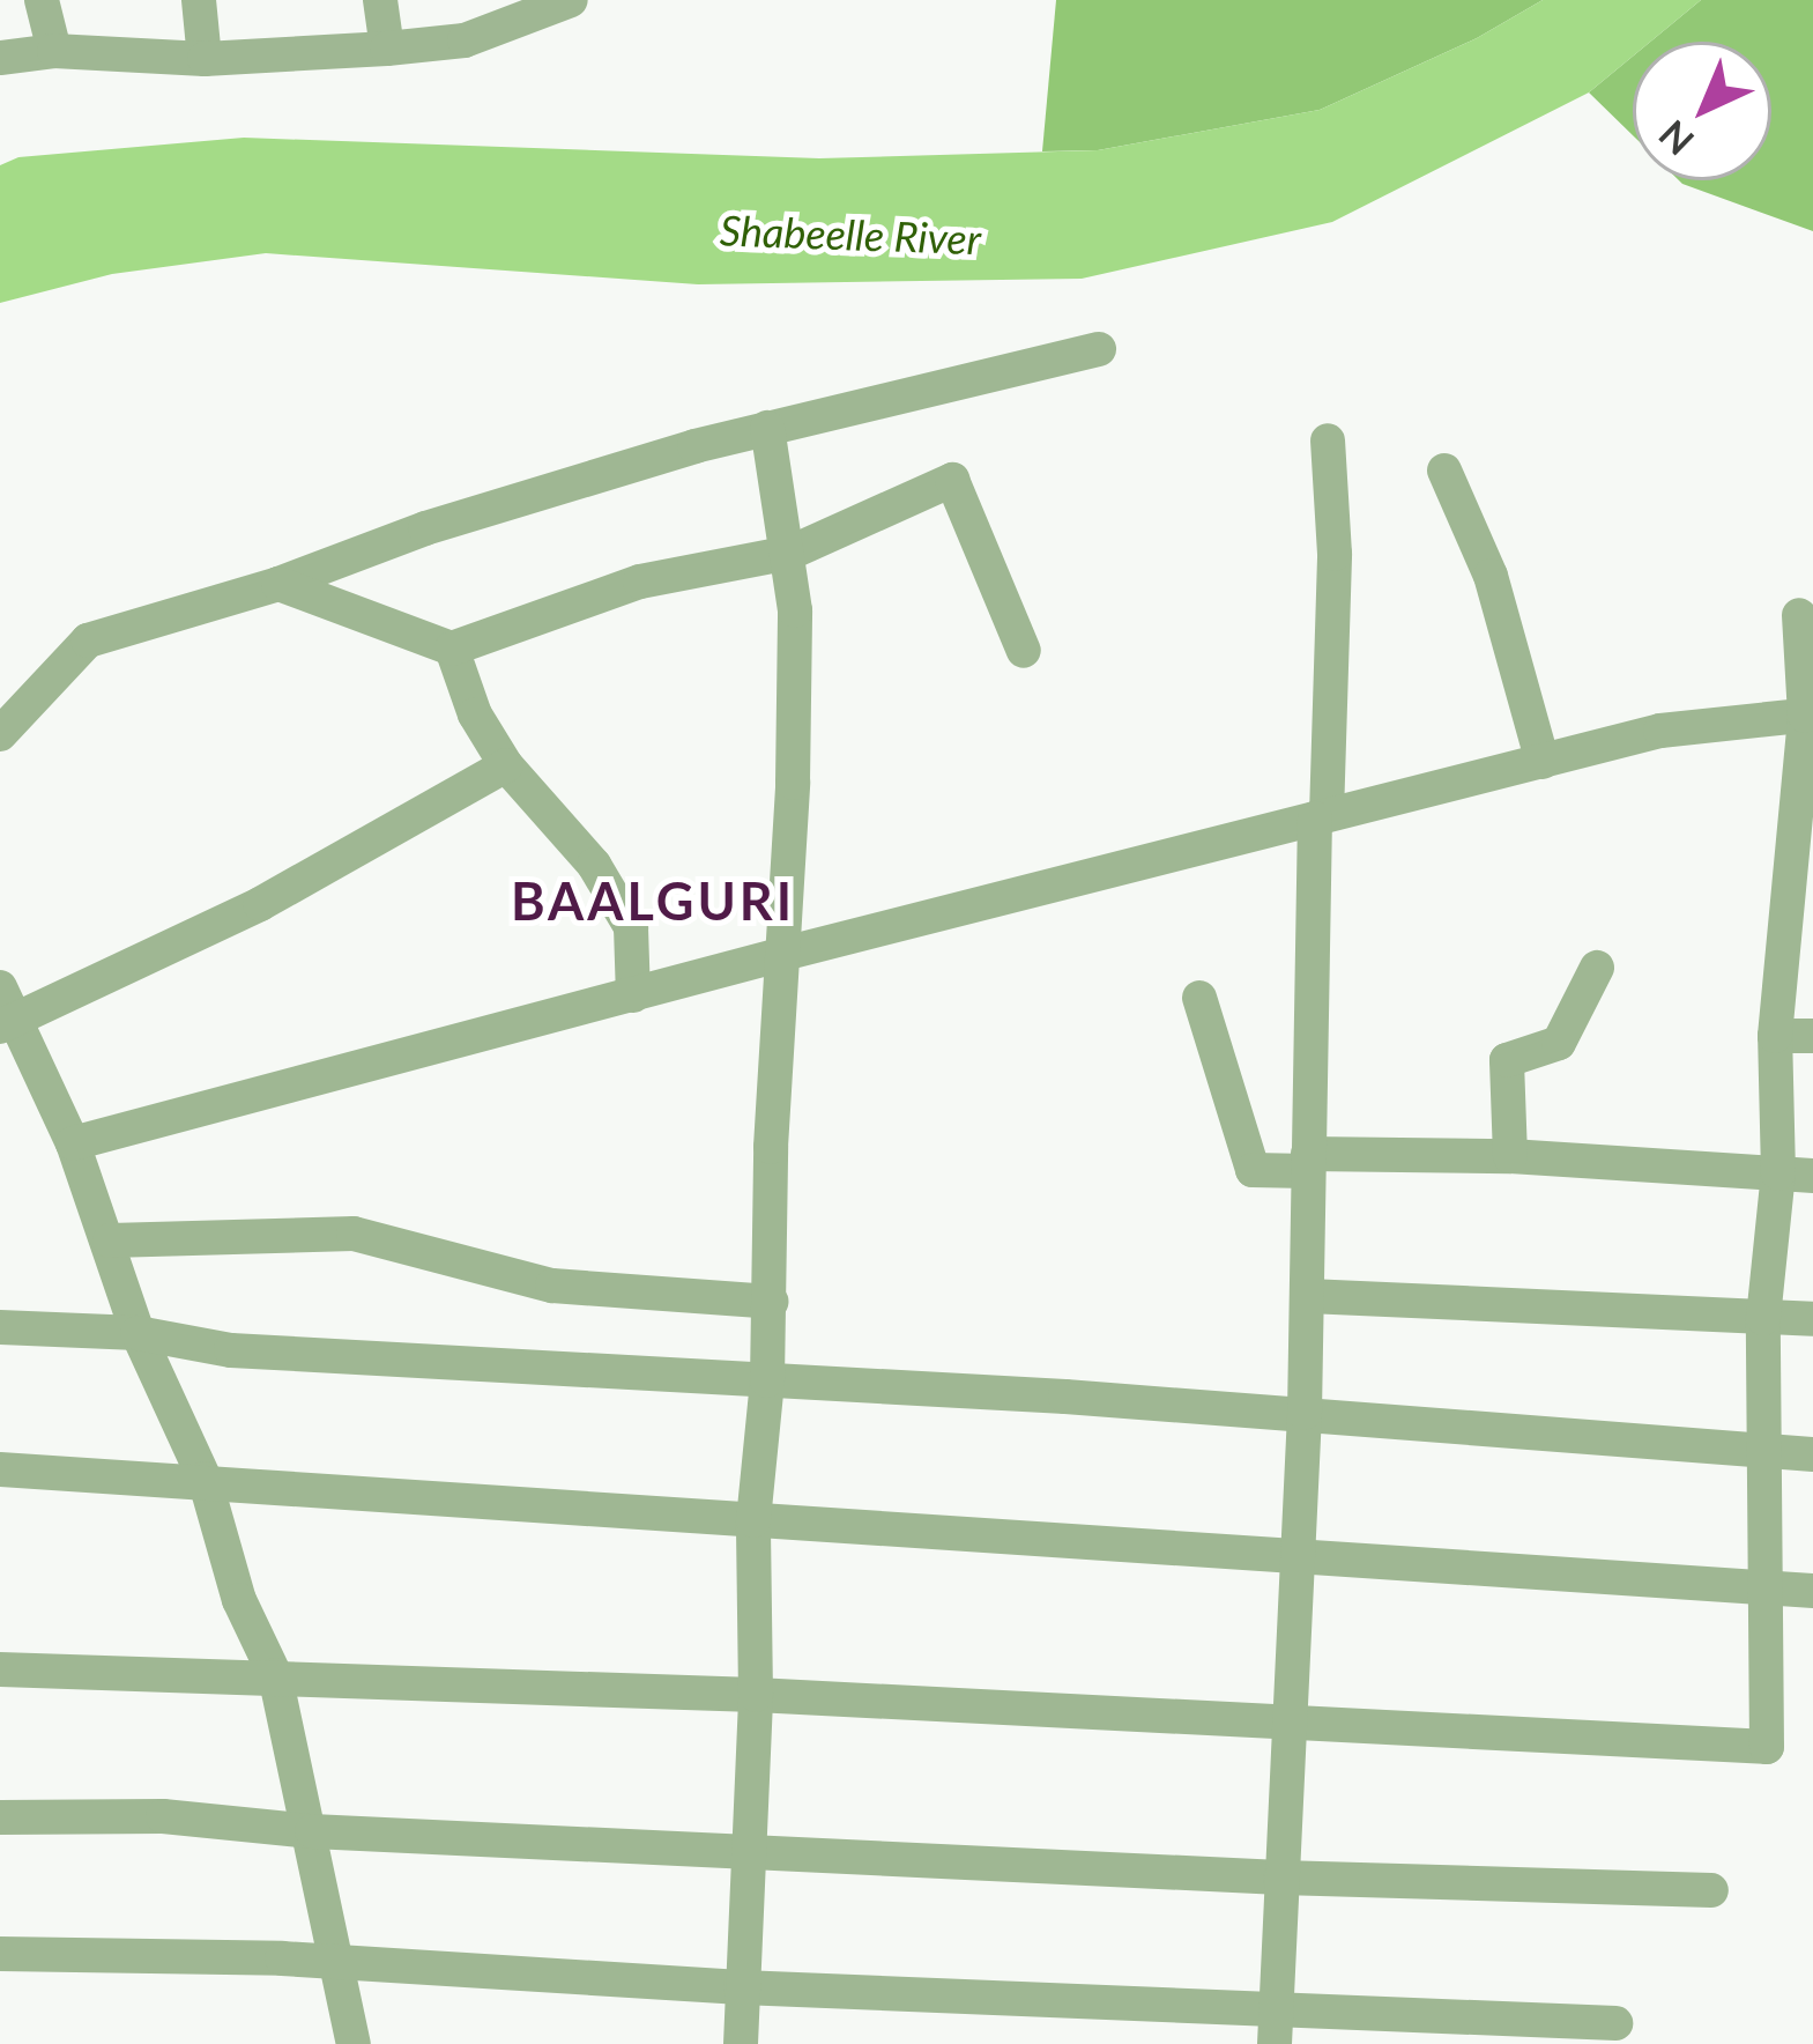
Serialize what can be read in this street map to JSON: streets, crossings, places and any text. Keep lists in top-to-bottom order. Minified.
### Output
{"districts":["BAALGURI"],"water":["Shabeelle River"],"north":"bottom left"}
